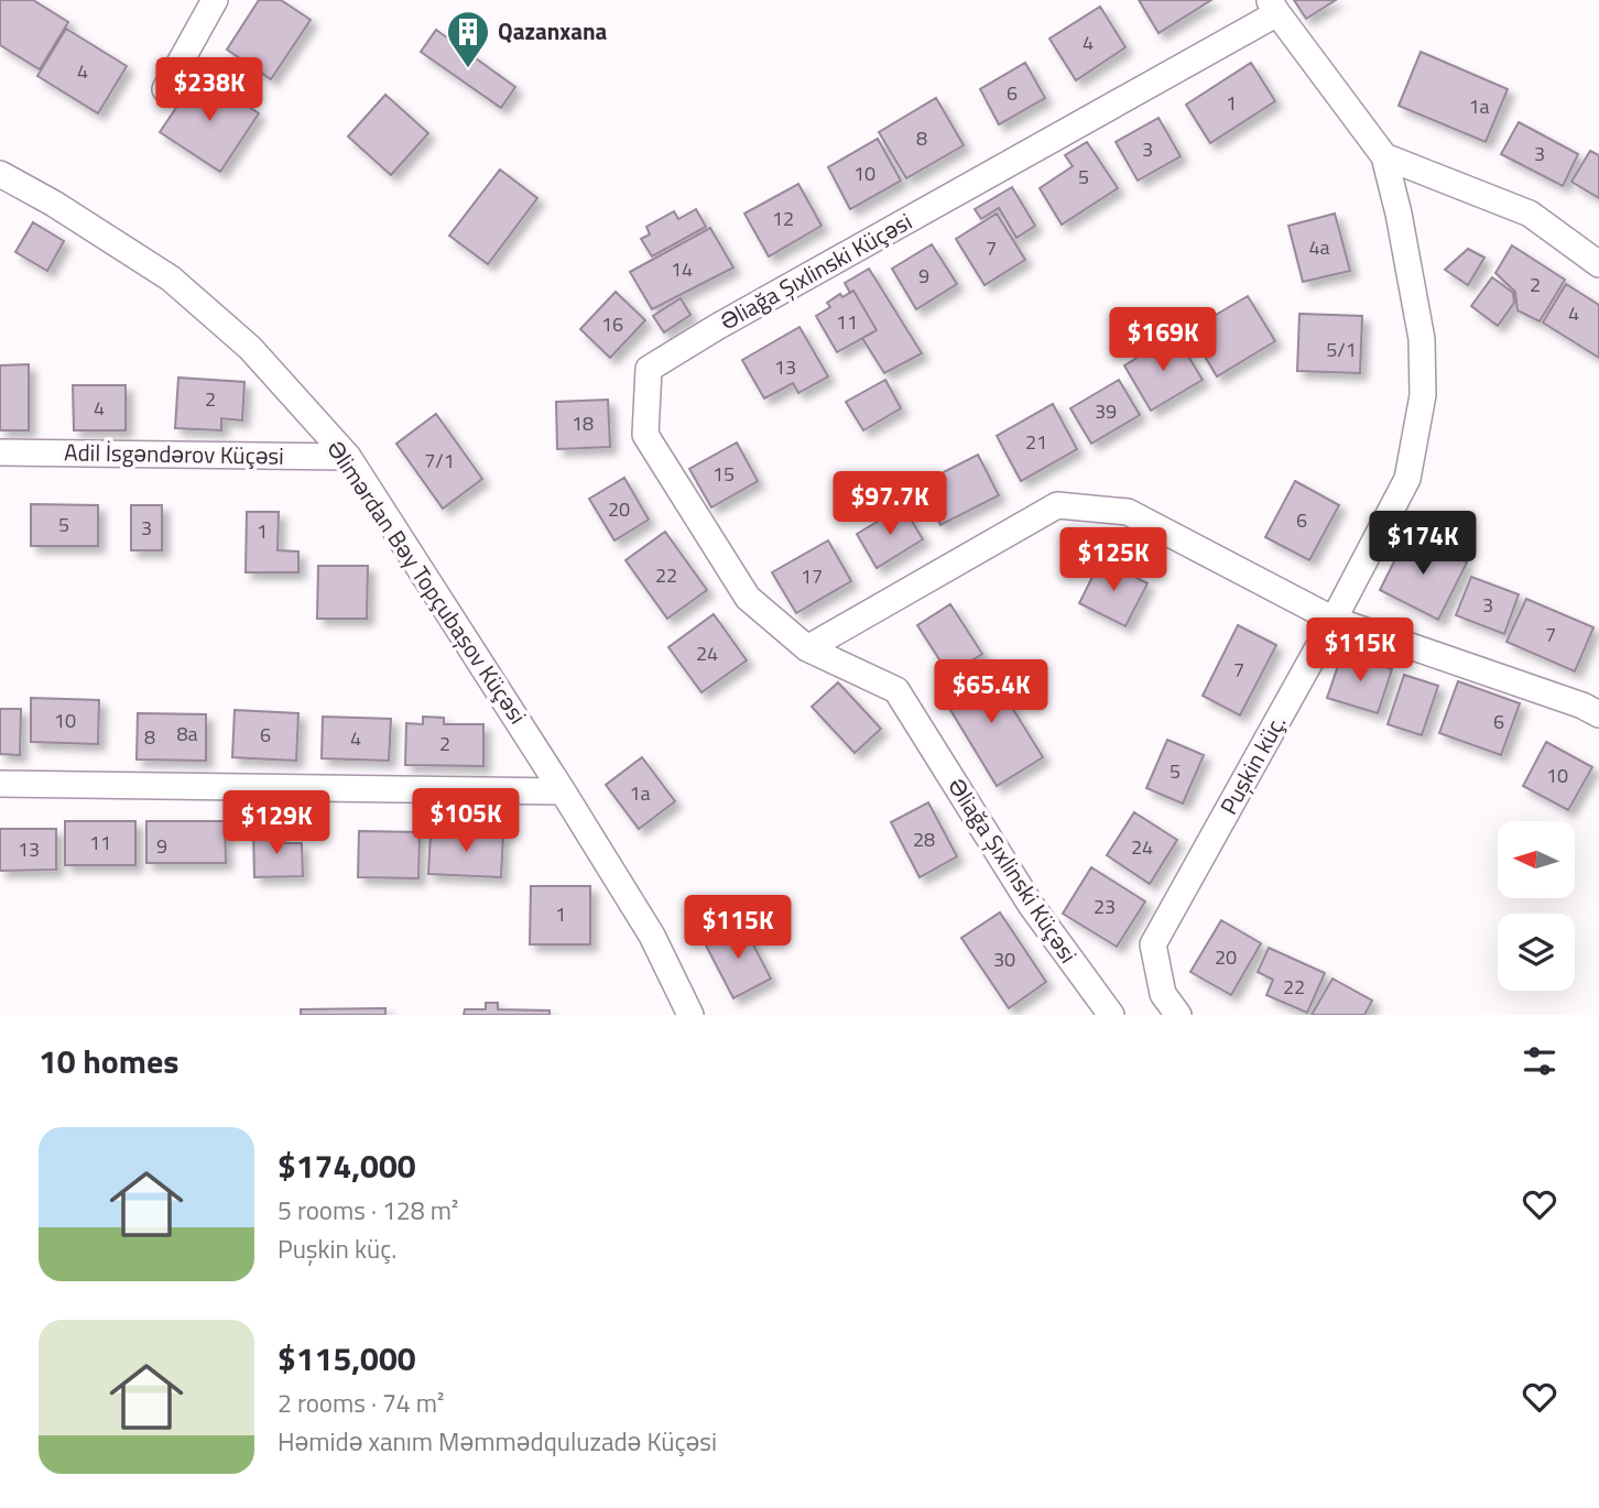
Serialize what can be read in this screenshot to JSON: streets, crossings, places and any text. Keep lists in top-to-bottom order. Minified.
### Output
{"streets":{"street":["Əliağa Şıxlinski Küçəsi","Adil İsgəndərov Küçəsi","Əlimərdan Bəy Topçubaşov Küçəsi","Puşkin küç."]},"crossings":[["Adil İsgəndərov Küçəsi","Əlimərdan Bəy Topçubaşov Küçəsi"]],"places":{"building":["Qazanxana"]},"house_numbers":["4","4","6","1","1a","8","3","3","10","5","12","4a","7","14","9","2","4","11","16","5/1","13","2","4","39","18","21","7/1","15","20","6","5","3","1","22","17","3","7","24","7","10","6","8a","6","8","4","2","5","10","1a","28","11","9","24","13","23","1","20","30","22"],"north":"left","page":{"price":["$238K","$169K","$97.7K","$174K","$125K","$115K","$65.4K","$105K","$129K","$115K"],"heading":"10 homes","list":[{"name":"$174,000","note":"5 rooms · 128 m² · Puşkin küç."},{"name":"$115,000","note":"2 rooms · 74 m² · Həmidə xanım Məmmədquluzadə Küçəsi"}]}}
